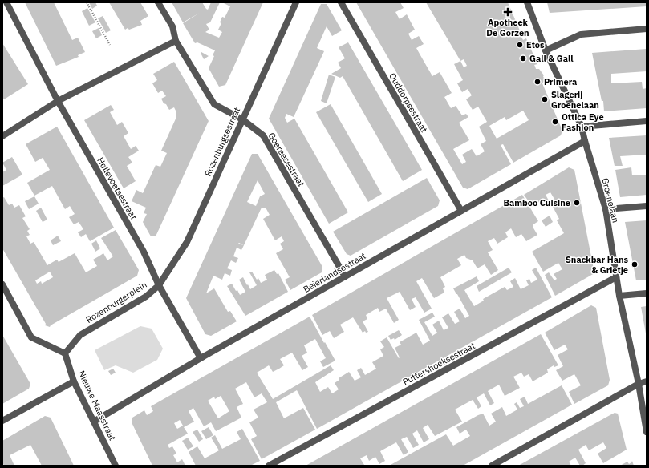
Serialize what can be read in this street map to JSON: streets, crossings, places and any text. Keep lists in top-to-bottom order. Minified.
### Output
{"streets":{"street":["Ouddorpsestraat","Rozenburgsestraat","Goereesestraat","Hellevoetsestraat","Groenelaan","Beierlandsestraat","Rozenburgerplein","Puttershoeksestraat","Nieuwe Maasstraat"]},"crossings":[["Ouddorpsestraat","Beierlandsestraat"],["Rozenburgsestraat","Goereesestraat"],["Rozenburgsestraat","Hellevoetsestraat"],["Rozenburgsestraat","Rozenburgerplein"],["Goereesestraat","Beierlandsestraat"],["Hellevoetsestraat","Rozenburgerplein"],["Groenelaan","Beierlandsestraat"],["Groenelaan","Puttershoeksestraat"],["Beierlandsestraat","Rozenburgerplein"],["Beierlandsestraat","Nieuwe Maasstraat"],["Rozenburgerplein","Nieuwe Maasstraat"]],"places":{"health":["Apotheek De Gorzen"],"other":["Etos","Gall & Gall","Primera","Slagerij Groenelaan","Ottica Eye Fashion","Bamboo Cuisine","Snackbar Hans & Grietje"]}}
